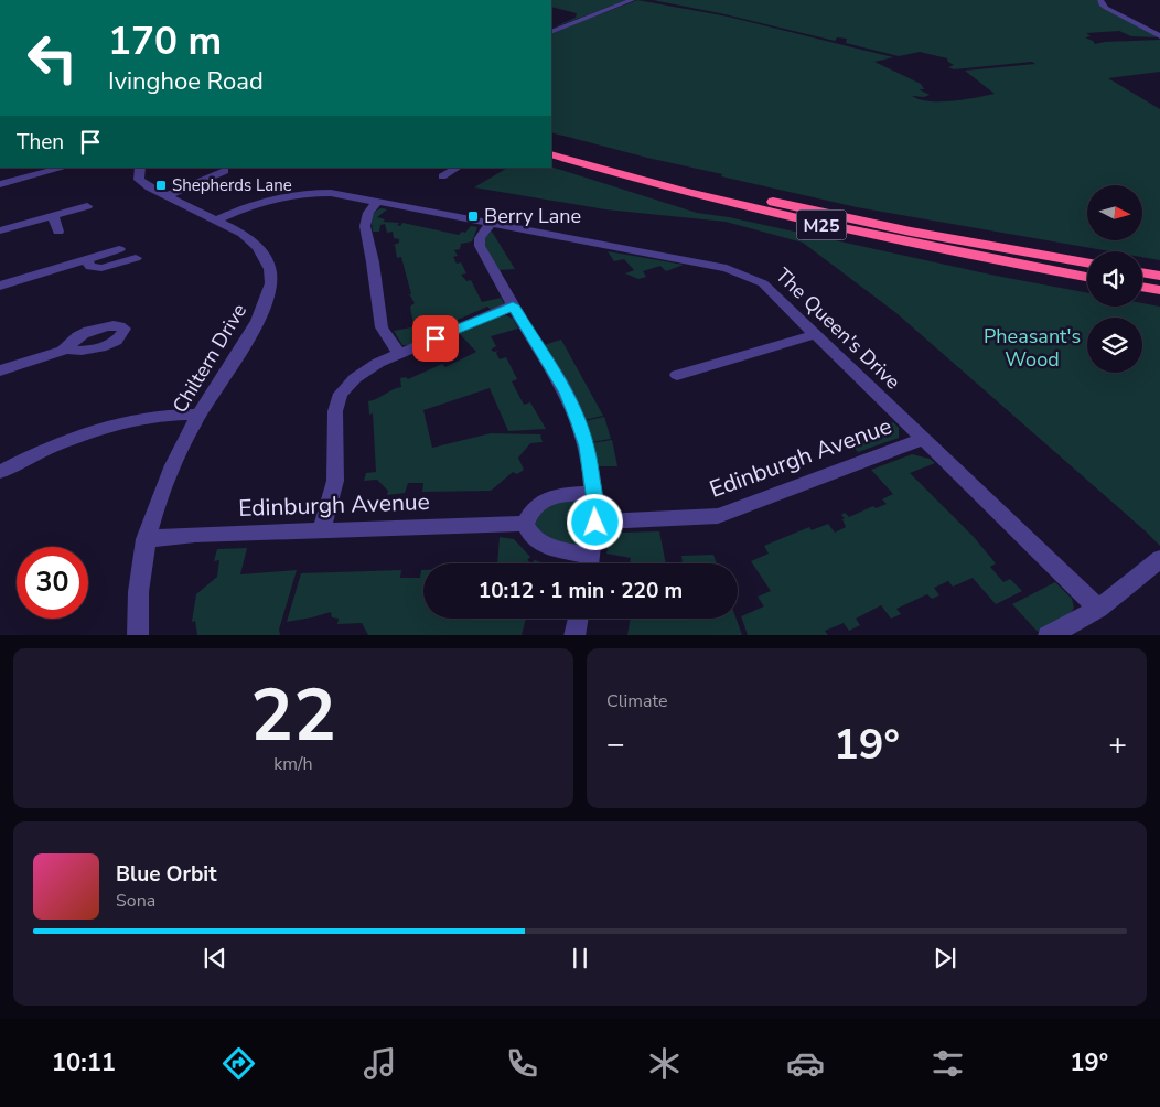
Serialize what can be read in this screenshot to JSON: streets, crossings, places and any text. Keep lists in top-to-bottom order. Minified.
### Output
{"streets":{"highway":["M25"],"street":["The Queen's Drive","Chiltern Drive","Edinburgh Avenue"]},"crossings":[["The Queen's Drive","Chiltern Drive"],["The Queen's Drive","Edinburgh Avenue"],["Chiltern Drive","Edinburgh Avenue"]],"parks":["Pheasant's Wood"],"places":{"transit":["Shepherds Lane","Berry Lane"]},"north":"right","page":{"turn":["170 m","Ivinghoe Road"],"then":"Then","limit":"30","trip":"10:12 · 1 min · 220 m","tile":[["22","km/h"],"Climate"],"heat":["−","19°","+"],"song":["Blue Orbit","Sona"],"tabs":["10:11","19°"]}}
